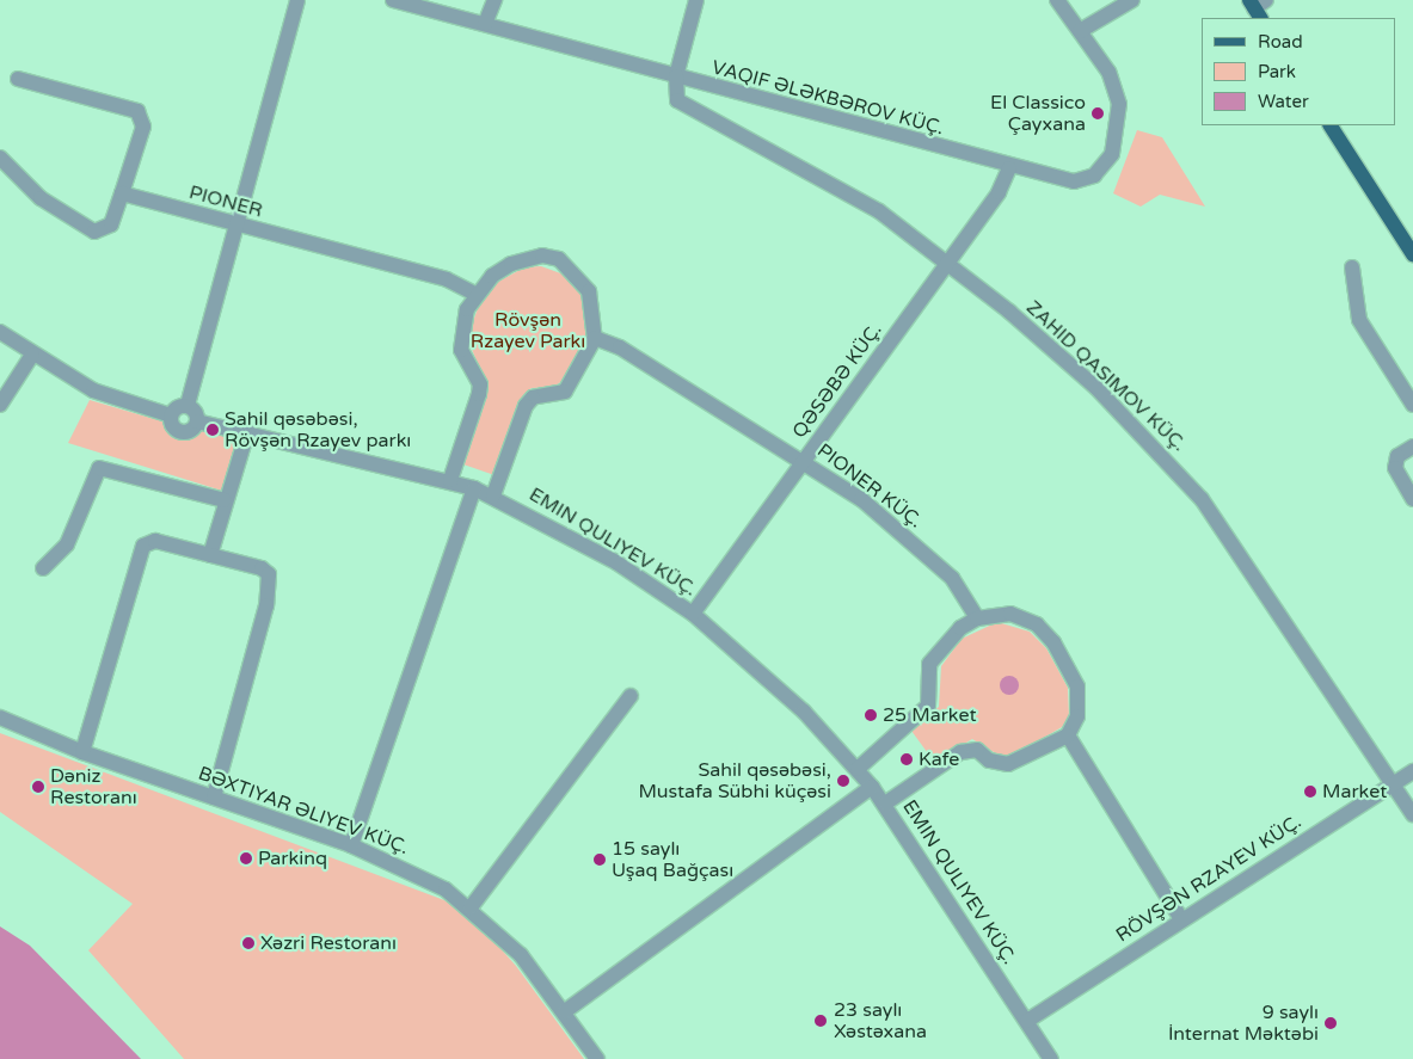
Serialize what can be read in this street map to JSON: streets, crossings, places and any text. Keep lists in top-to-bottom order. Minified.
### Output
{"streets":{"street":["VAQIF ƏLƏKBƏROV KÜÇ.","PIONER","QƏSƏBƏ KÜÇ.","PIONER KÜÇ.","EMIN QULIYEV KÜÇ.","BƏXTIYAR ƏLIYEV KÜÇ.","RÖVŞƏN RZAYEV KÜÇ."]},"crossings":[["VAQIF ƏLƏKBƏROV KÜÇ.","QƏSƏBƏ KÜÇ."],["QƏSƏBƏ KÜÇ.","PIONER KÜÇ."],["QƏSƏBƏ KÜÇ.","EMIN QULIYEV KÜÇ."],["EMIN QULIYEV KÜÇ.","RÖVŞƏN RZAYEV KÜÇ."]],"parks":["Rövşən Rzayev Parkı"],"places":["El Classico Çayxana","Sahil qəsəbəsi, Rövşən Rzayev parkı","25 Market","Kafe","Sahil qəsəbəsi, Mustafa Sübhi küçəsi","Dəniz Restoranı","Market","Parkinq","15 saylı Uşaq Bağçası","Xəzri Restoranı","23 saylı Xəstəxana","9 saylı İnternat Məktəbi"],"legend":["Road","Park","Water"]}
